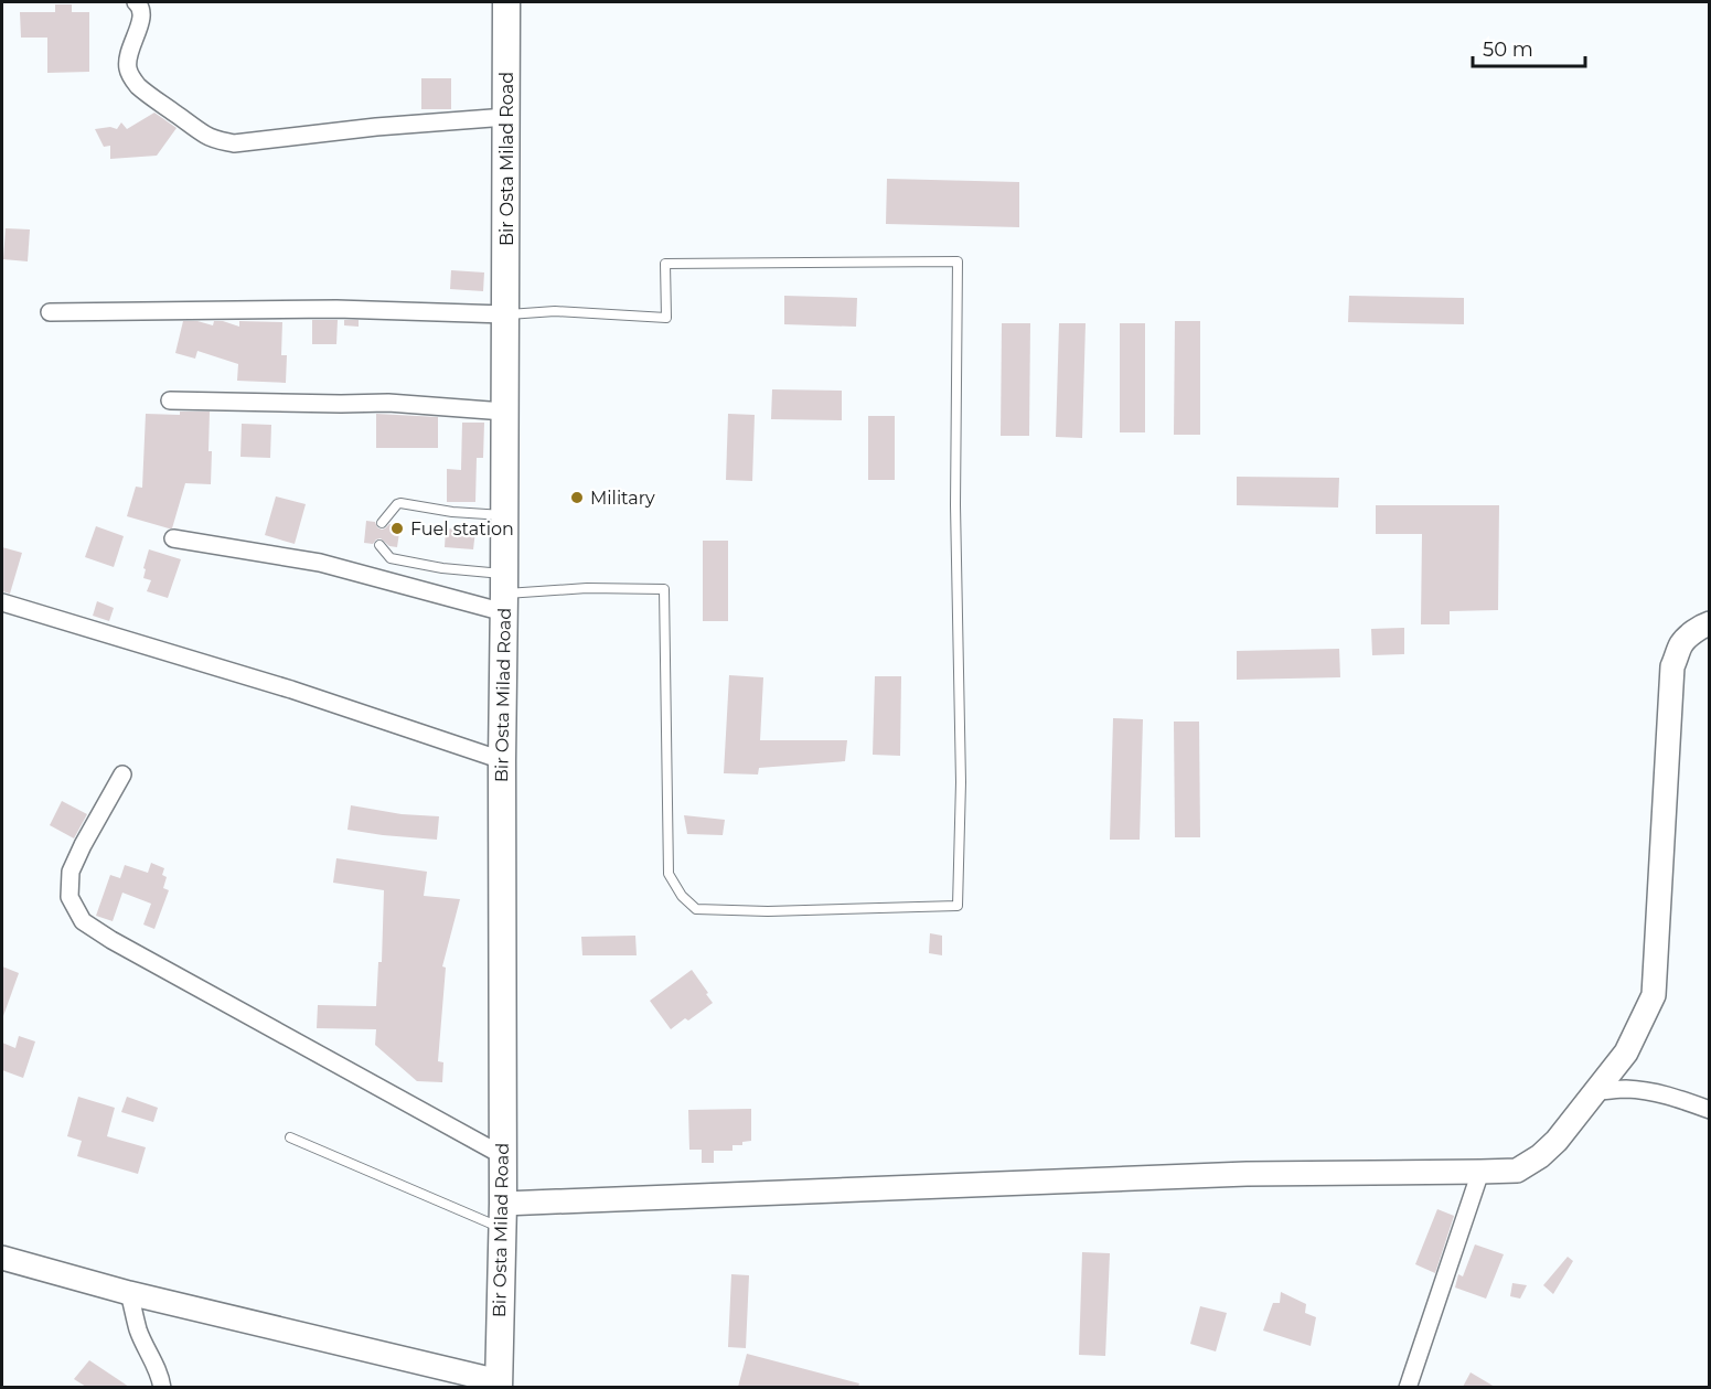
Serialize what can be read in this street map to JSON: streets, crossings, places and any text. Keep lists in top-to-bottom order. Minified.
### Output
{"streets":{"main road":["Bir Osta Milad Road"]},"places":["Military","Fuel station"],"scale_bar":"50 m"}
